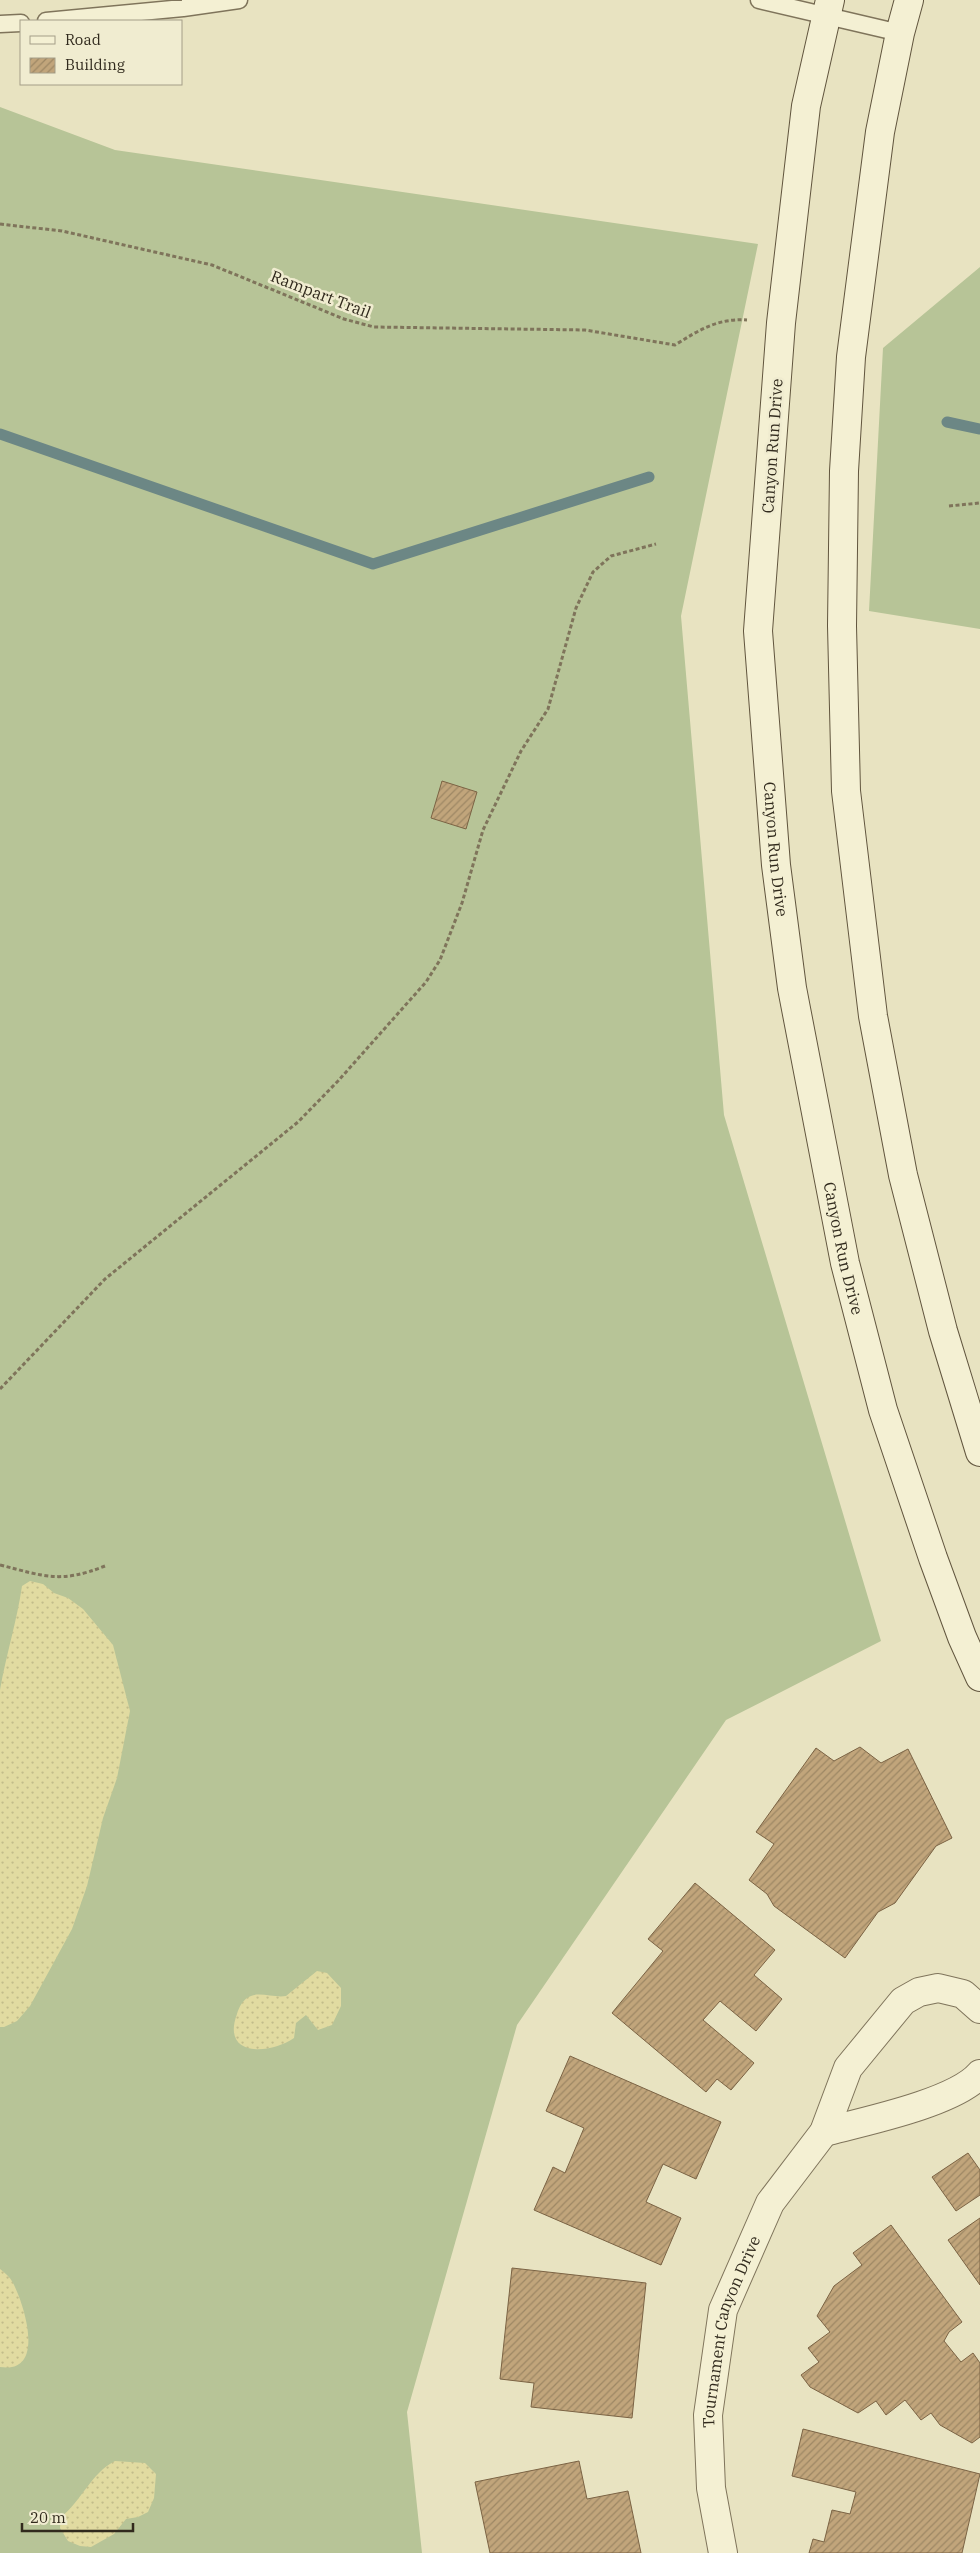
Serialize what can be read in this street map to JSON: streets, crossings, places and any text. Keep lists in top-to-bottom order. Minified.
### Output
{"streets":{"street":["Canyon Run Drive","Tournament Canyon Drive"],"path":["Rampart Trail"]},"legend":["Road","Building"],"scale_bar":"20 m"}
